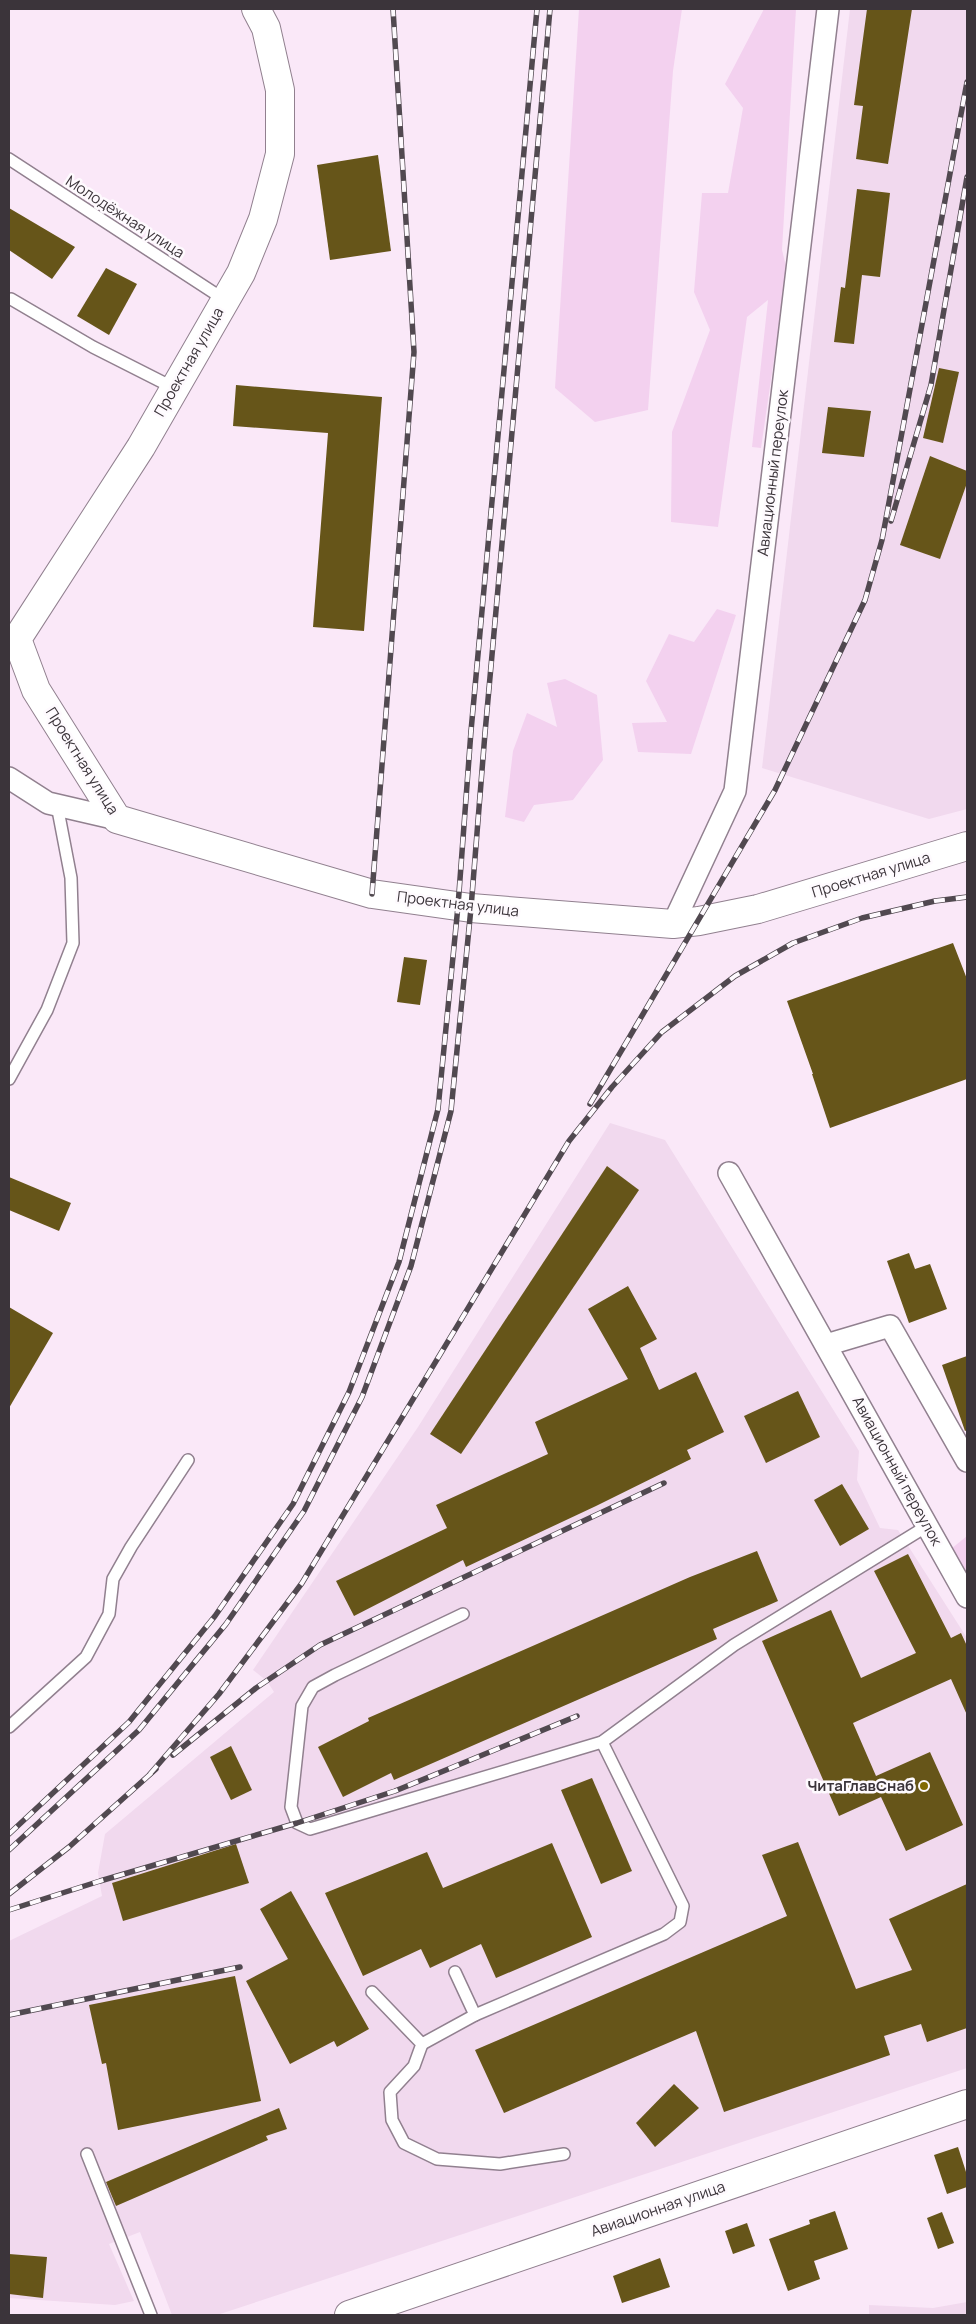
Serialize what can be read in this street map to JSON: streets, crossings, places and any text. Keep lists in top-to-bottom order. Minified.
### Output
{"streets":{"street":["Проектная улица","Авиационный переулок","Авиационная улица"],"lane":["Молодёжная улица"]},"crossings":[["Молодёжная улица","Проектная улица"],["Проектная улица","Авиационный переулок"]],"places":["ЧитаГлавСнаб"]}
